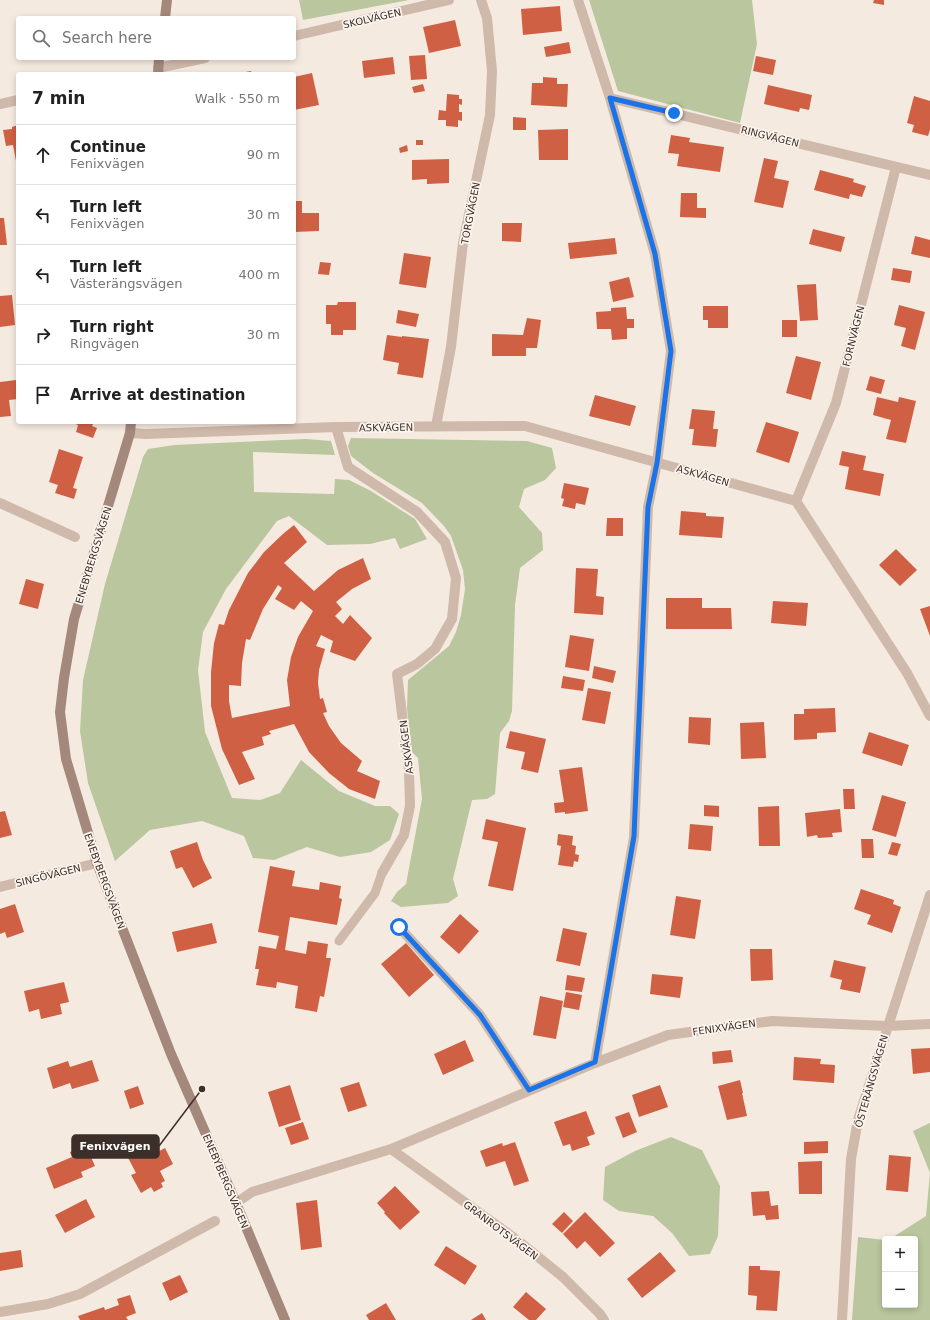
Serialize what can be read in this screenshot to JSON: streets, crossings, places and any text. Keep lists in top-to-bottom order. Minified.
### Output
{"streets":{"main road":["ENEBYBERGSVÄGEN"],"street":["SKOLVÄGEN","RINGVÄGEN","TORGVÄGEN","FORNVÄGEN","ASKVÄGEN","SINGÖVÄGEN","FENIXVÄGEN","ÖSTERÄNGSVÄGEN","GRANROTSVÄGEN"]},"crossings":[["RINGVÄGEN","FORNVÄGEN"],["TORGVÄGEN","ASKVÄGEN"],["FORNVÄGEN","ASKVÄGEN"],["ASKVÄGEN","ENEBYBERGSVÄGEN"],["ENEBYBERGSVÄGEN","SINGÖVÄGEN"],["ENEBYBERGSVÄGEN","FENIXVÄGEN"],["FENIXVÄGEN","ÖSTERÄNGSVÄGEN"],["FENIXVÄGEN","GRANROTSVÄGEN"]],"places":["Fenixvägen"],"page":{"search":"Search here","heading":["7 min","Walk · 550 m"],"list":[["Continue","Fenixvägen","90 m"],["Turn left","Fenixvägen","30 m"],["Turn left","Västerängsvägen","400 m"],["Turn right","Ringvägen","30 m"],"Arrive at destination"],"map_buttons":["+","−"]}}
